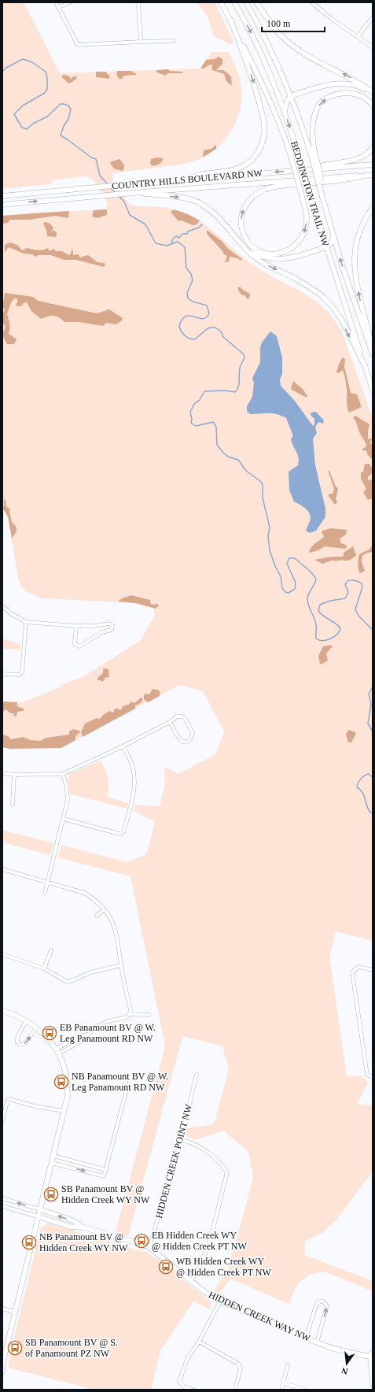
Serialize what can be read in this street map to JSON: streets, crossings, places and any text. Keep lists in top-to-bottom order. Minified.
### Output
{"streets":{"main road":["COUNTRY HILLS BOULEVARD NW","BEDDINGTON TRAIL NW","HIDDEN CREEK WAY NW"],"street":["HIDDEN CREEK POINT NW"]},"crossings":[["HIDDEN CREEK POINT NW","HIDDEN CREEK WAY NW"]],"places":{"bus stop":["EB Panamount BV @ W. Leg Panamount RD NW","NB Panamount BV @ W. Leg Panamount RD NW","SB Panamount BV @ Hidden Creek WY NW","EB Hidden Creek WY @ Hidden Creek PT NW","NB Panamount BV @ Hidden Creek WY NW","WB Hidden Creek WY @ Hidden Creek PT NW","SB Panamount BV @ S. of Panamount PZ NW"]},"scale_bar":"100 m","north":"bottom"}
